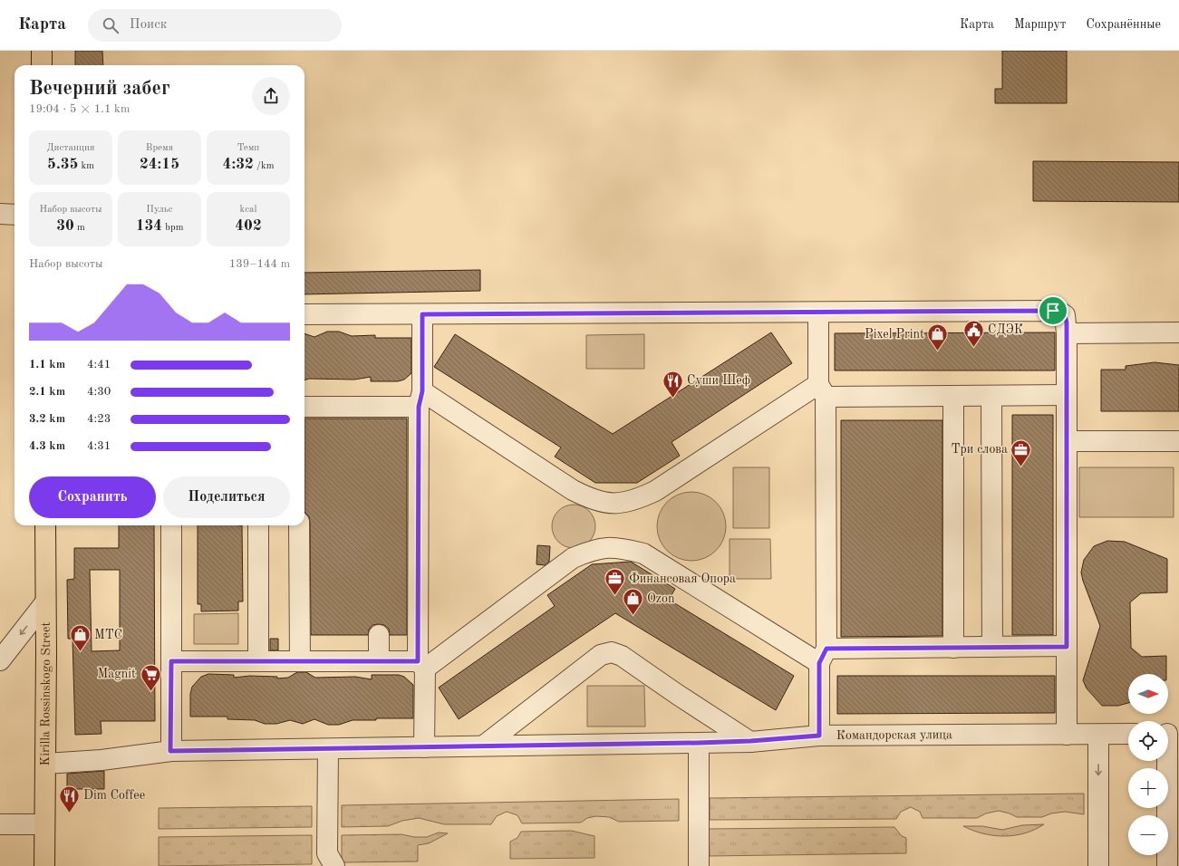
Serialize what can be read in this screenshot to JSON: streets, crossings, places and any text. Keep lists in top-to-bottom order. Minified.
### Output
{"streets":{"main road":["Kirilla Rossinskogo Street"],"street":["Командорская улица"]},"crossings":[["Kirilla Rossinskogo Street","Командорская улица"]],"places":{"public building":["СДЭК"],"shop":["Pixel Print","Ozon","МТС"],"restaurant":["Суши Шеф","Dim Coffee"],"office":["Три слова","Финансовая Опора"],"supermarket":["Magnit"]},"north":"right","page":{"header":"Карта","search":"Поиск","nav":["Карта","Маршрут","Сохранённые"],"heading":["Вечерний забег","19:04 · 5 × 1.1 km"],"stats":[["Дистанция","5.35 km"],["Время","24:15"],["Темп","4:32 /km"],["Набор высоты","30 m"],["Пульс","134 bpm"],["kcal","402"]],"chart":["Набор высоты","139–144 m"],"list":[{"name":"1.1 km","note":"4:41"},{"name":"2.1 km","note":"4:30"},{"name":"3.2 km","note":"4:23"},{"name":"4.3 km","note":"4:31"}],"buttons":["Сохранить","Поделиться"],"map_buttons":["+","−"]}}
